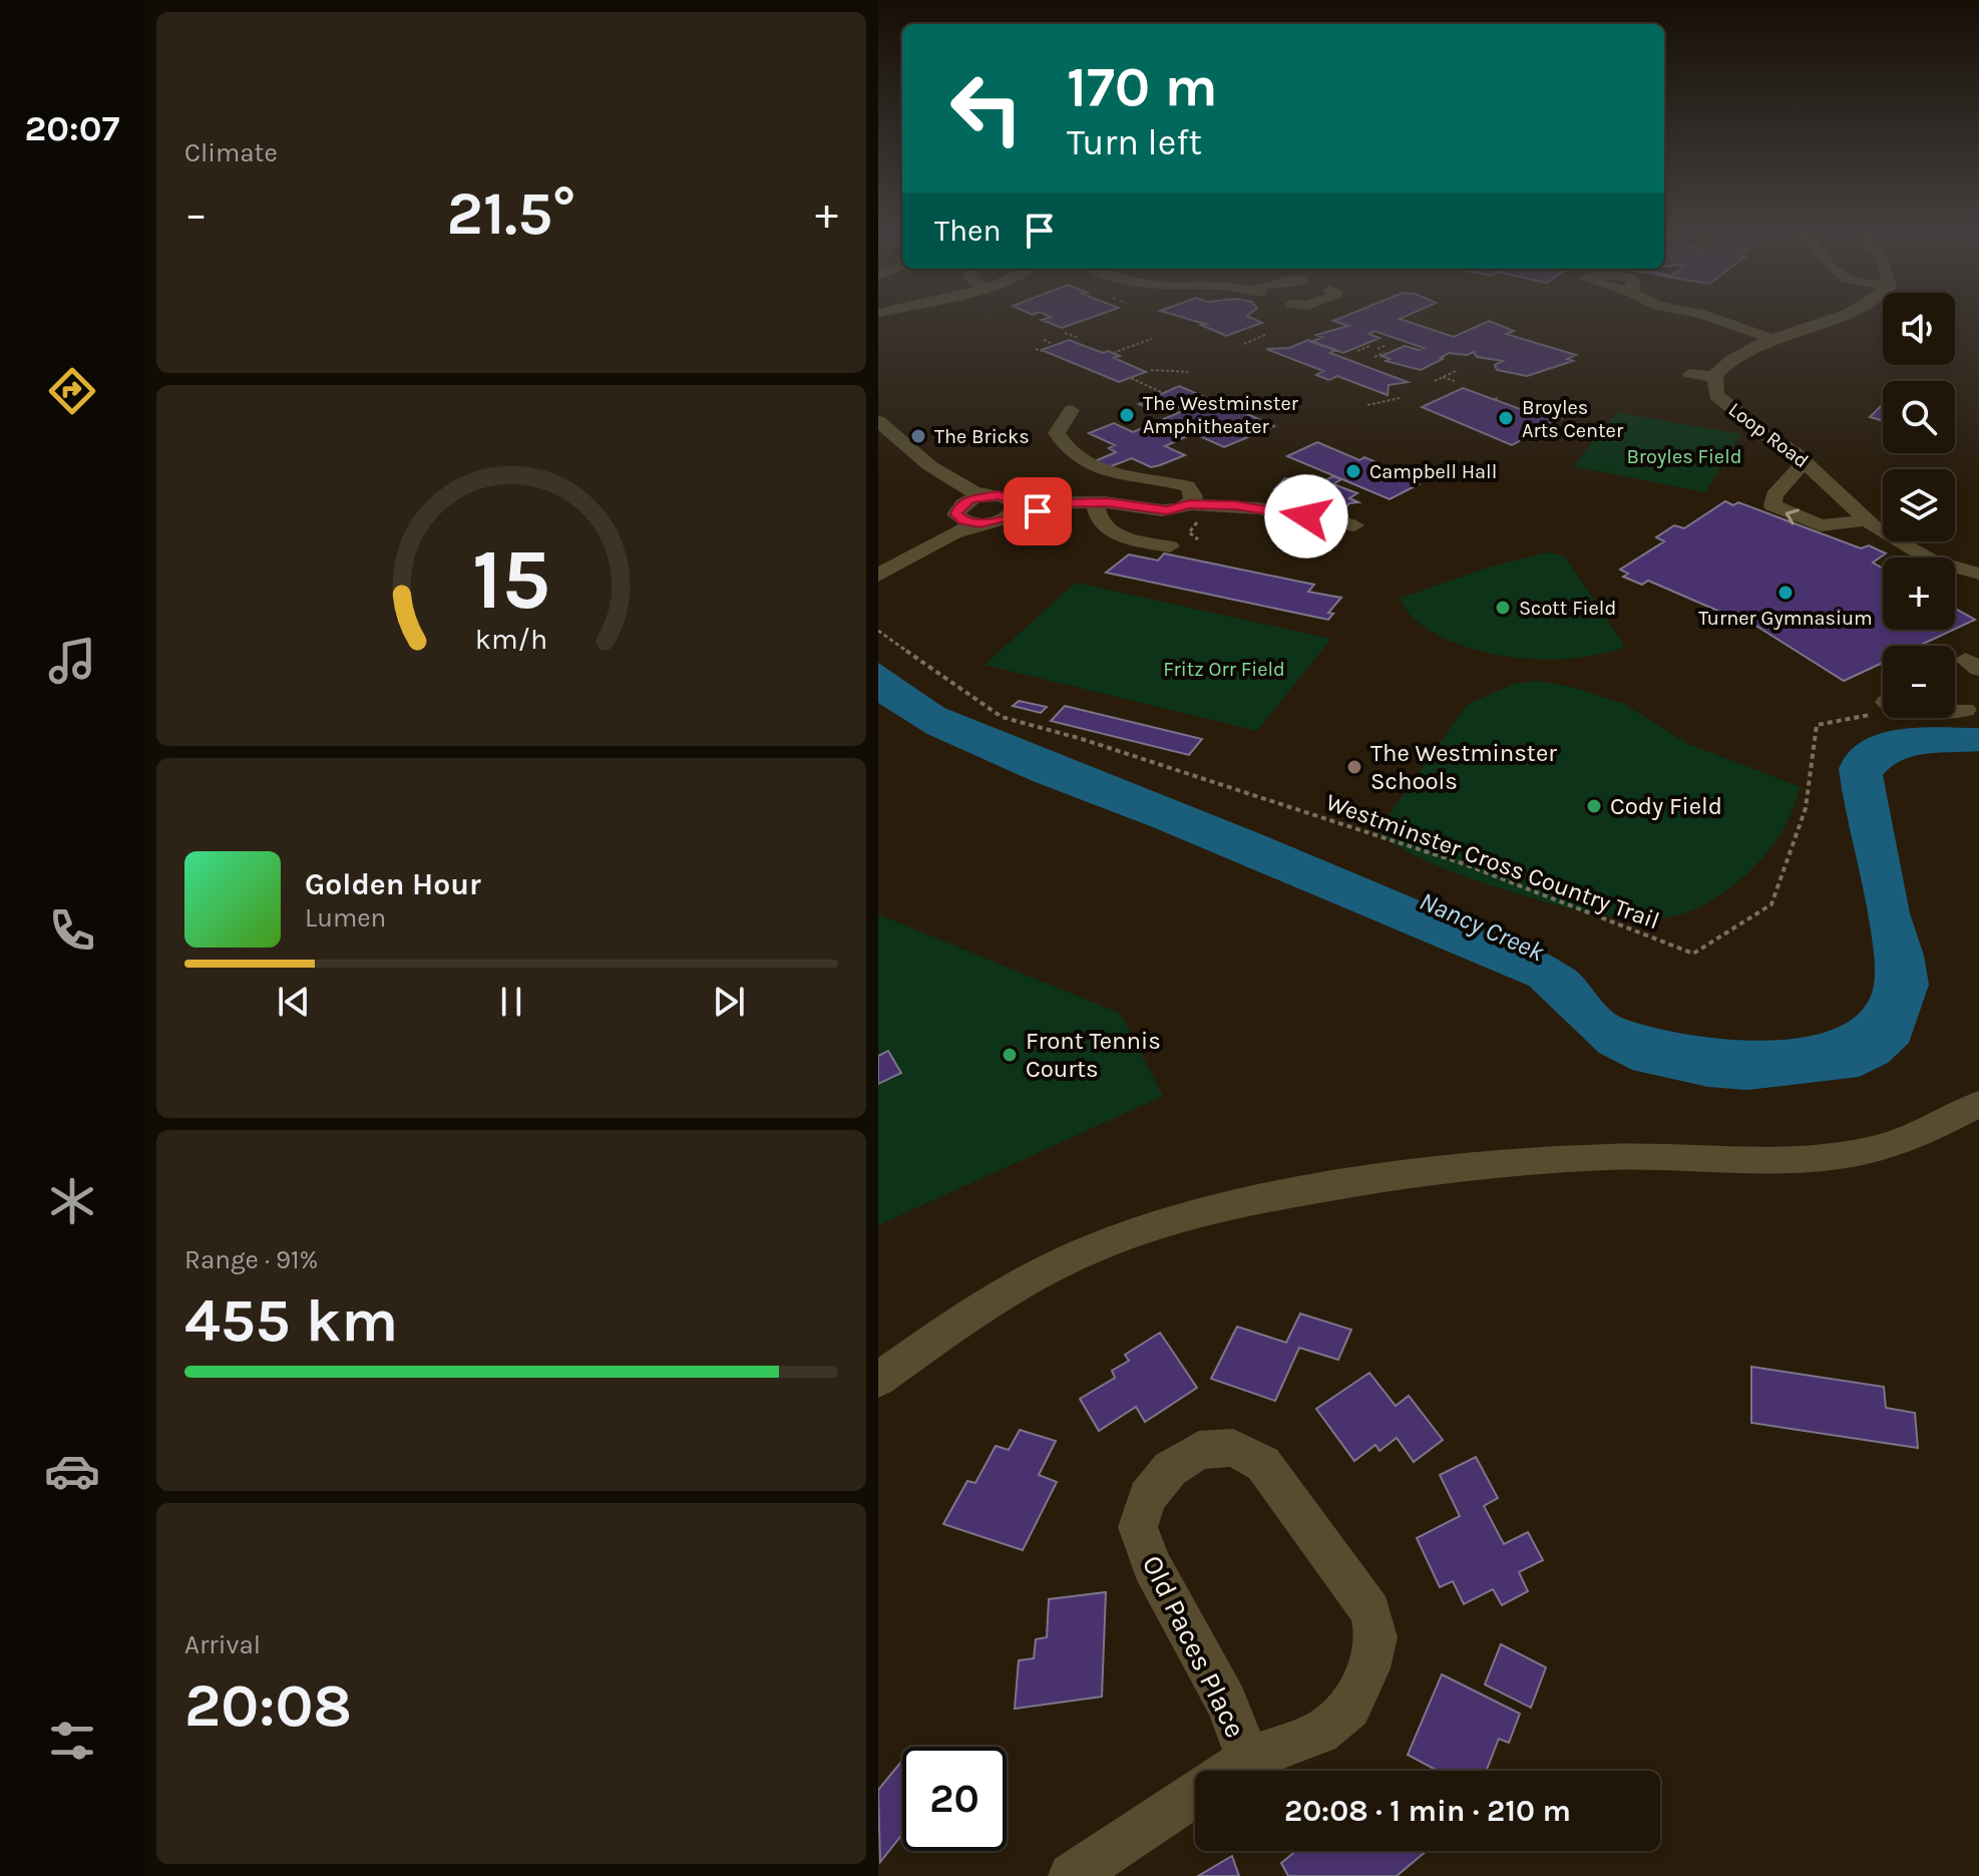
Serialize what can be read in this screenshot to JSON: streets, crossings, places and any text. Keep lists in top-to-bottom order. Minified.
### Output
{"streets":{"street":["Loop Road","Old Paces Place"],"path":["Westminster Cross Country Trail"]},"water":["Nancy Creek"],"parks":["Broyles Field","Fritz Orr Field"],"places":["The Westminster Amphitheater","Broyles Arts Center","The Bricks","Campbell Hall","Turner Gymnasium","Scott Field","The Westminster Schools","Cody Field","Front Tennis Courts"],"page":{"tabs":"20:07","tile":["Climate",["Range · 91%","455 km"],["Arrival","20:08"]],"turn":["170 m","Turn left"],"heat":["−","21.5°","+"],"then":"Then","map_buttons":["+","−"],"song":["Golden Hour","Lumen"],"limit":"20","trip":"20:08 · 1 min · 210 m","gauge":["15","km/h"]}}
